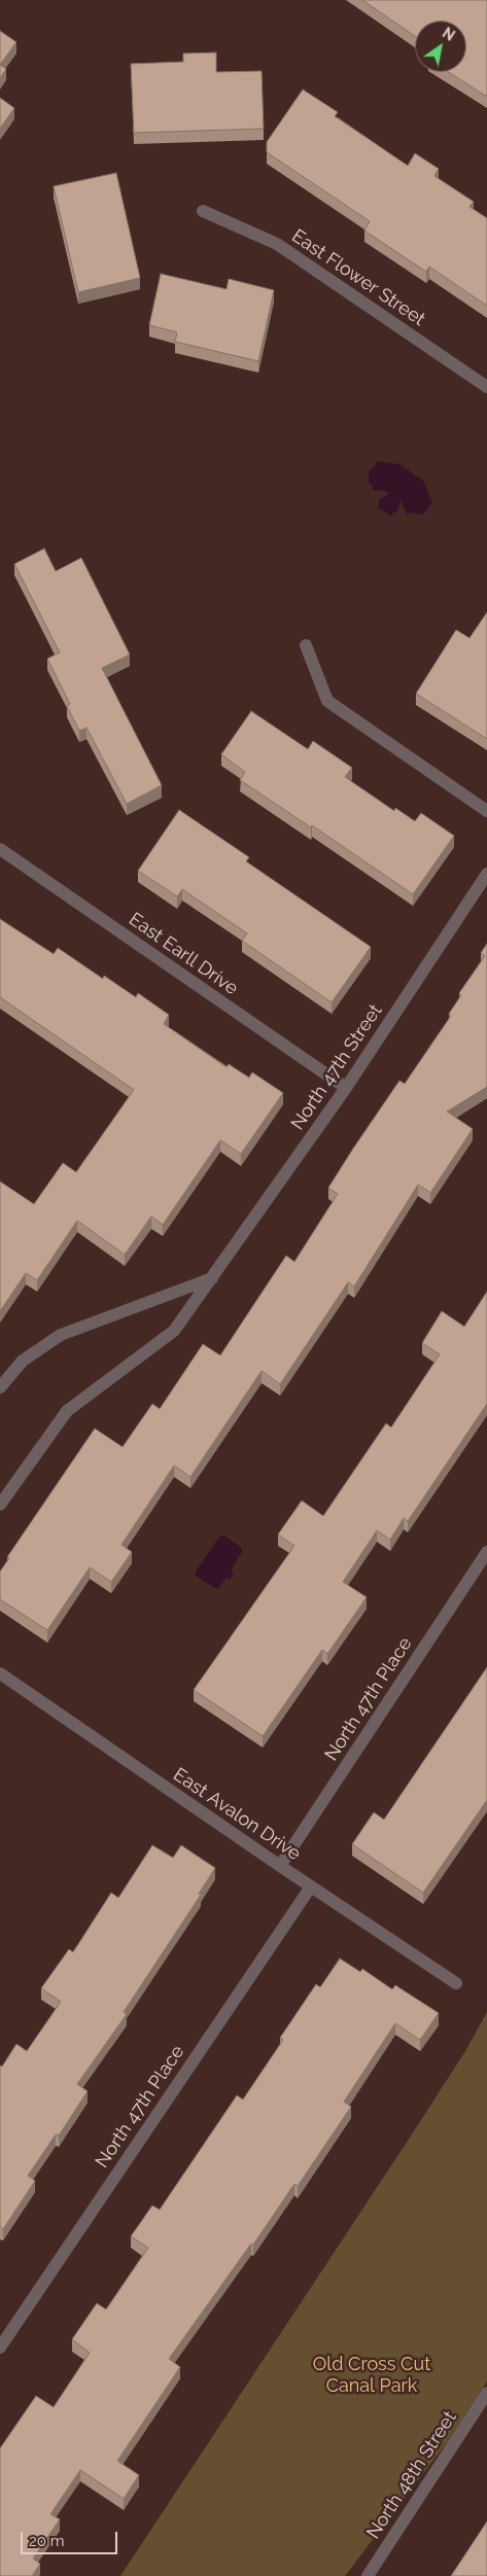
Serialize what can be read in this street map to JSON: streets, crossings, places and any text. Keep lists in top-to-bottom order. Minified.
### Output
{"streets":{"street":["East Flower Street","East Earll Drive","North 47th Street","North 47th Place","East Avalon Drive","North 48th Street"]},"crossings":[["East Earll Drive","North 47th Street"],["North 47th Place","East Avalon Drive"]],"parks":["Old Cross Cut Canal Park"],"scale_bar":"20 m","north":"top right"}
